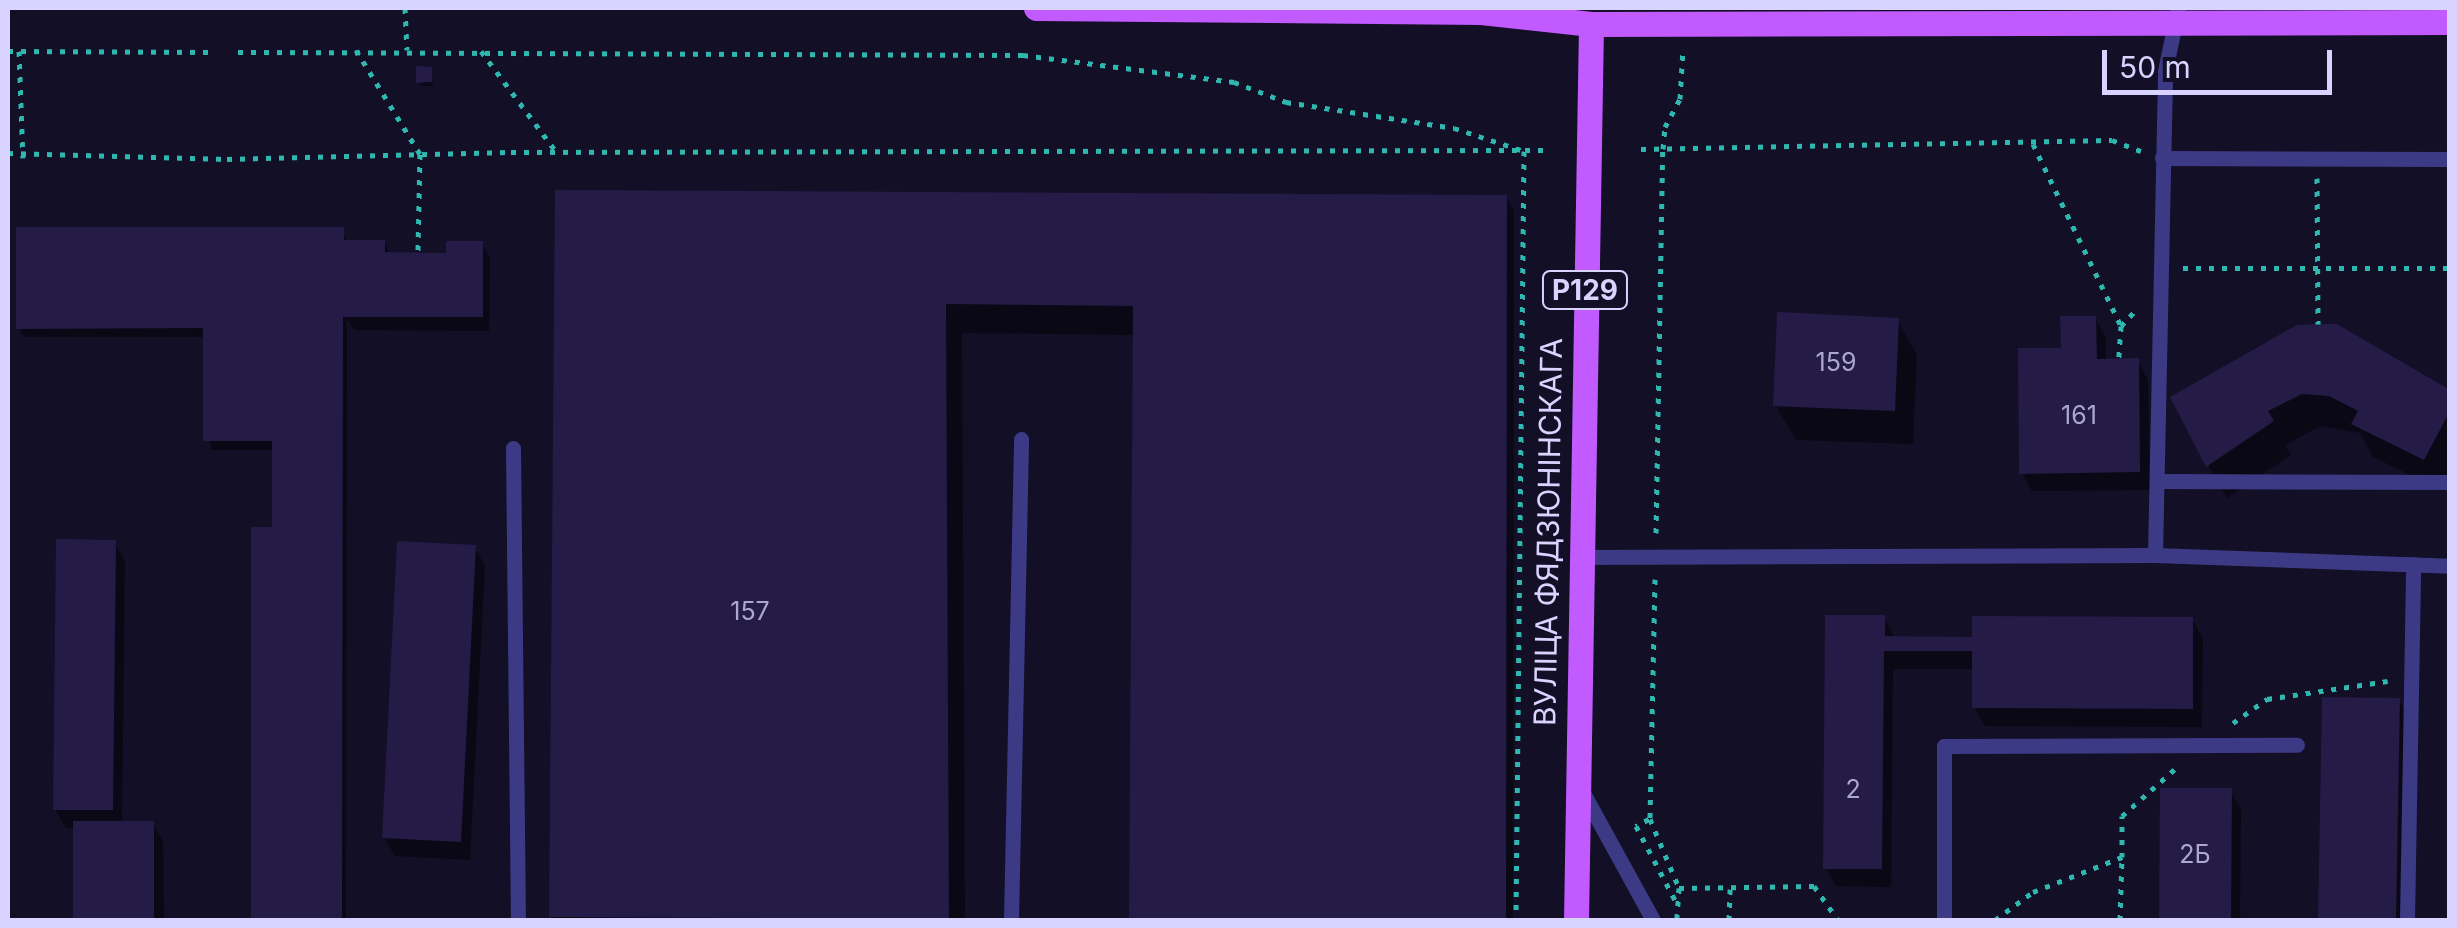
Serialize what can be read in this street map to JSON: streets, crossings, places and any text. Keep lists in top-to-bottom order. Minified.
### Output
{"streets":{"main road":["Р129","ВУЛІЦА ФЯДЗЮНІНСКАГА"]},"house_numbers":["159","161","157","2","2Б"],"scale_bar":"50 m"}
